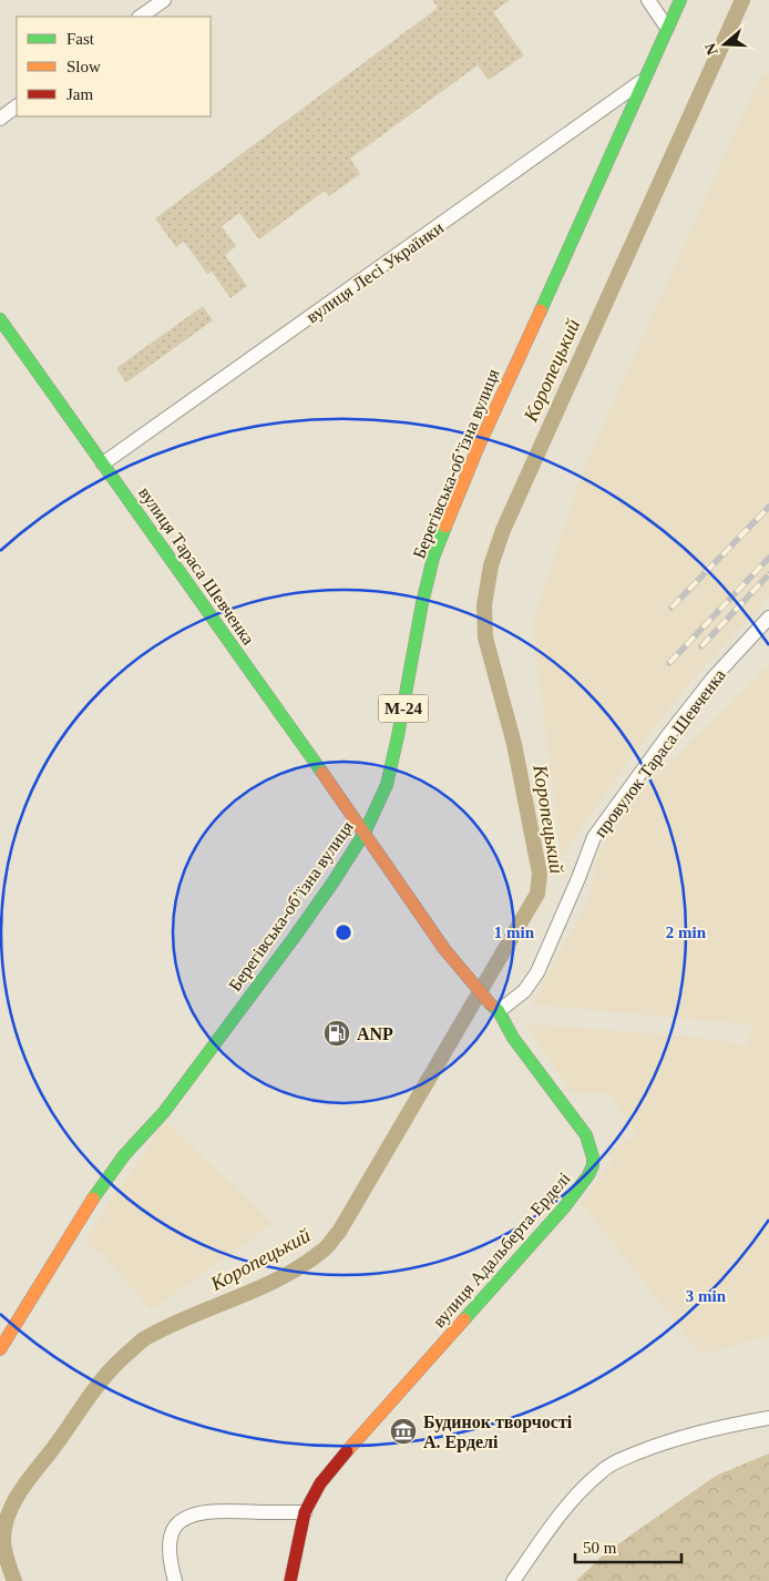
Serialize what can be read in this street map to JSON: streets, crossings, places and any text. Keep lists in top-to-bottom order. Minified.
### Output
{"streets":{"main road":["Берегівська-обʼїзна вулиця","вулиця Тараса Шевченка","М-24","вулиця Адальберта Ерделі"],"street":["вулиця Лесі Українки","провулок Тараса Шевченка"]},"crossings":[["вулиця Лесі Українки","Берегівська-обʼїзна вулиця"],["вулиця Лесі Українки","вулиця Тараса Шевченка"],["Берегівська-обʼїзна вулиця","вулиця Тараса Шевченка"],["Берегівська-обʼїзна вулиця","вулиця Адальберта Ерделі"],["вулиця Тараса Шевченка","вулиця Адальберта Ерделі"],["провулок Тараса Шевченка","вулиця Адальберта Ерделі"]],"water":["Коропецький"],"places":{"fuel station":["ANP"],"museum":["Будинок творчості А. Ерделі"]},"legend":["Fast","Slow","Jam"],"scale_bar":"50 m","north":"left","rings":["1 min","2 min","3 min"]}
